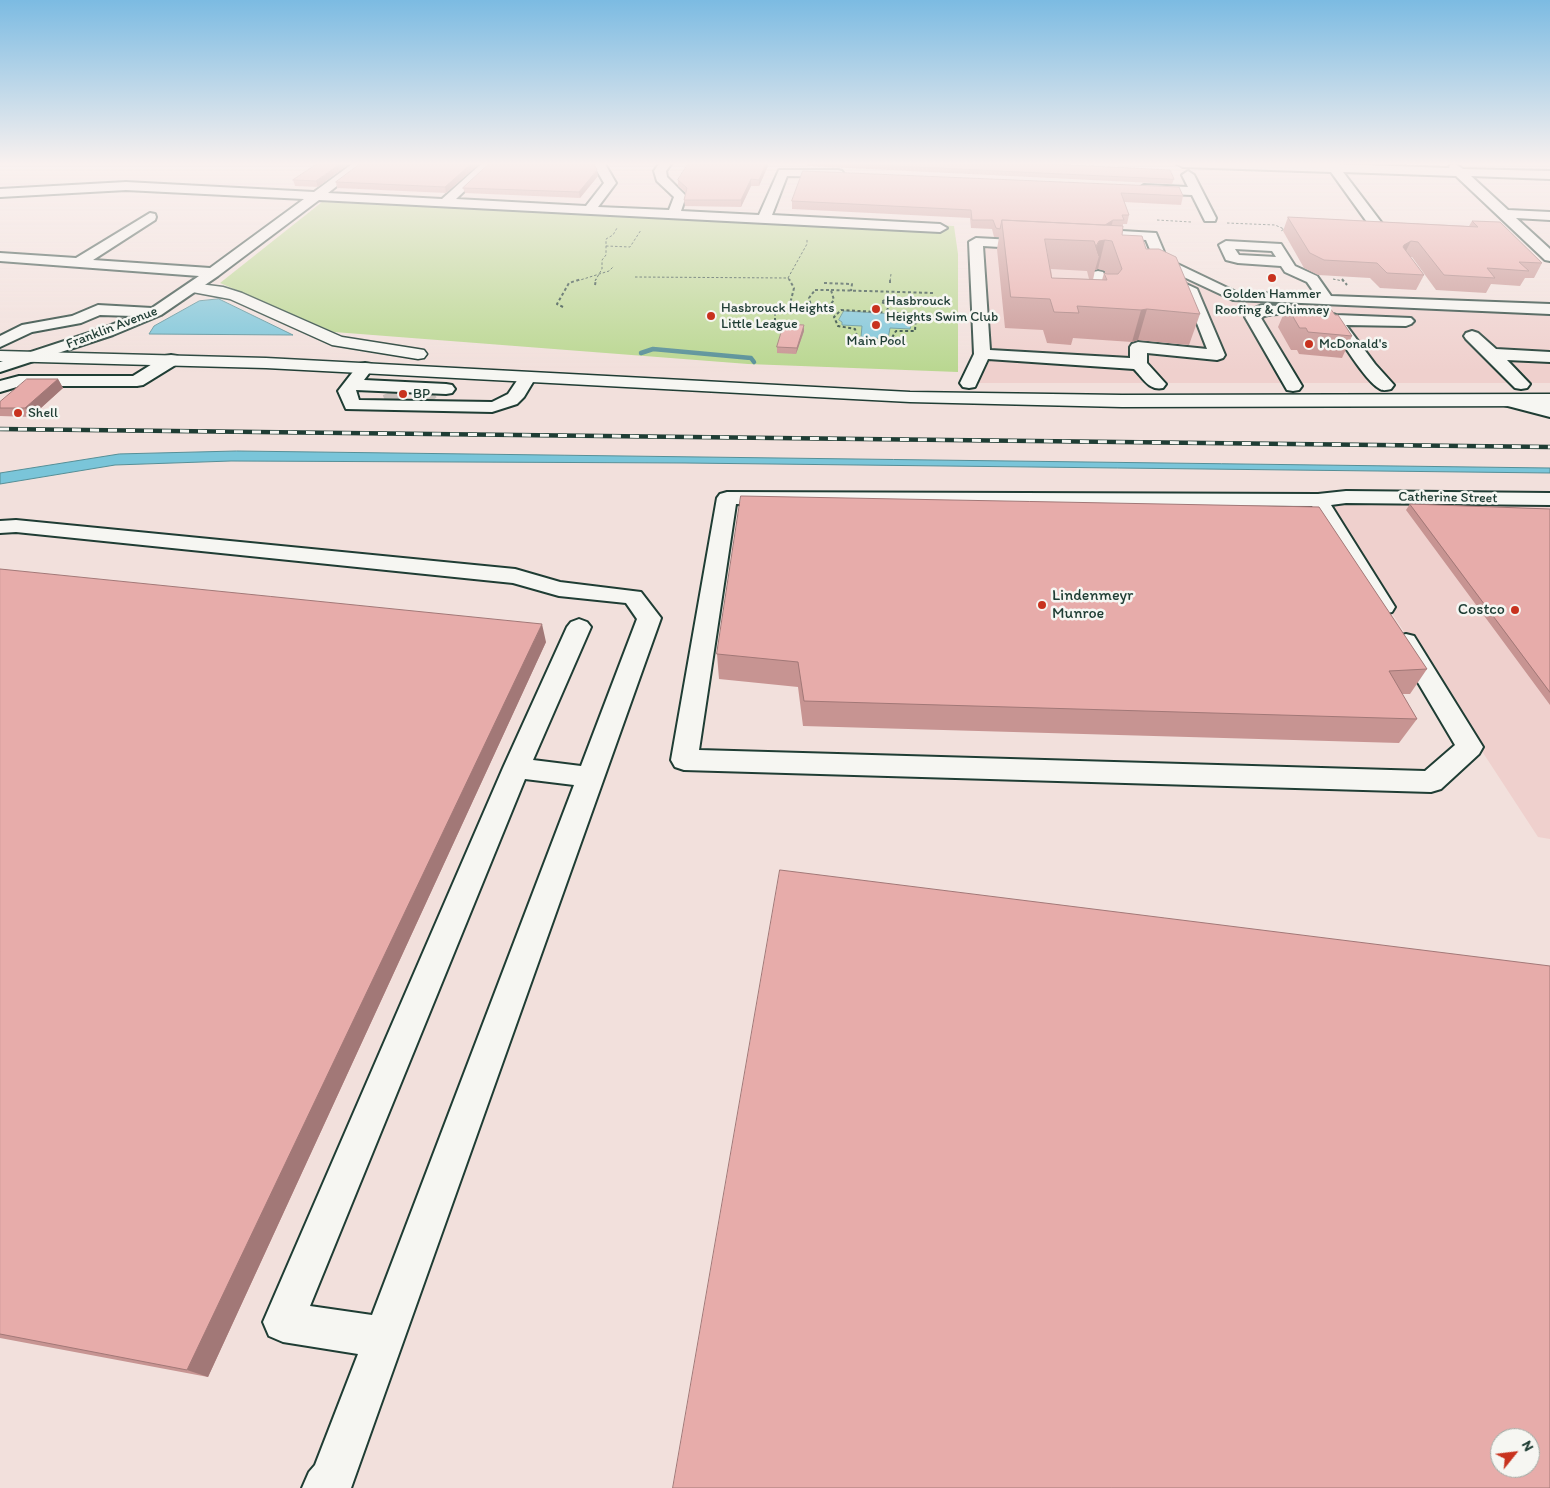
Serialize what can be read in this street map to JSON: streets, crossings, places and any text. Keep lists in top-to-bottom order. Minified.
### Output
{"streets":{"street":["Franklin Avenue","Catherine Street"]},"places":["Golden Hammer Roofing & Chimney","Hasbrouck Heights Swim Club","Hasbrouck Heights Little League","Main Pool","McDonald's","BP","Shell","Lindenmeyr Munroe","Costco"],"north":"top right"}
